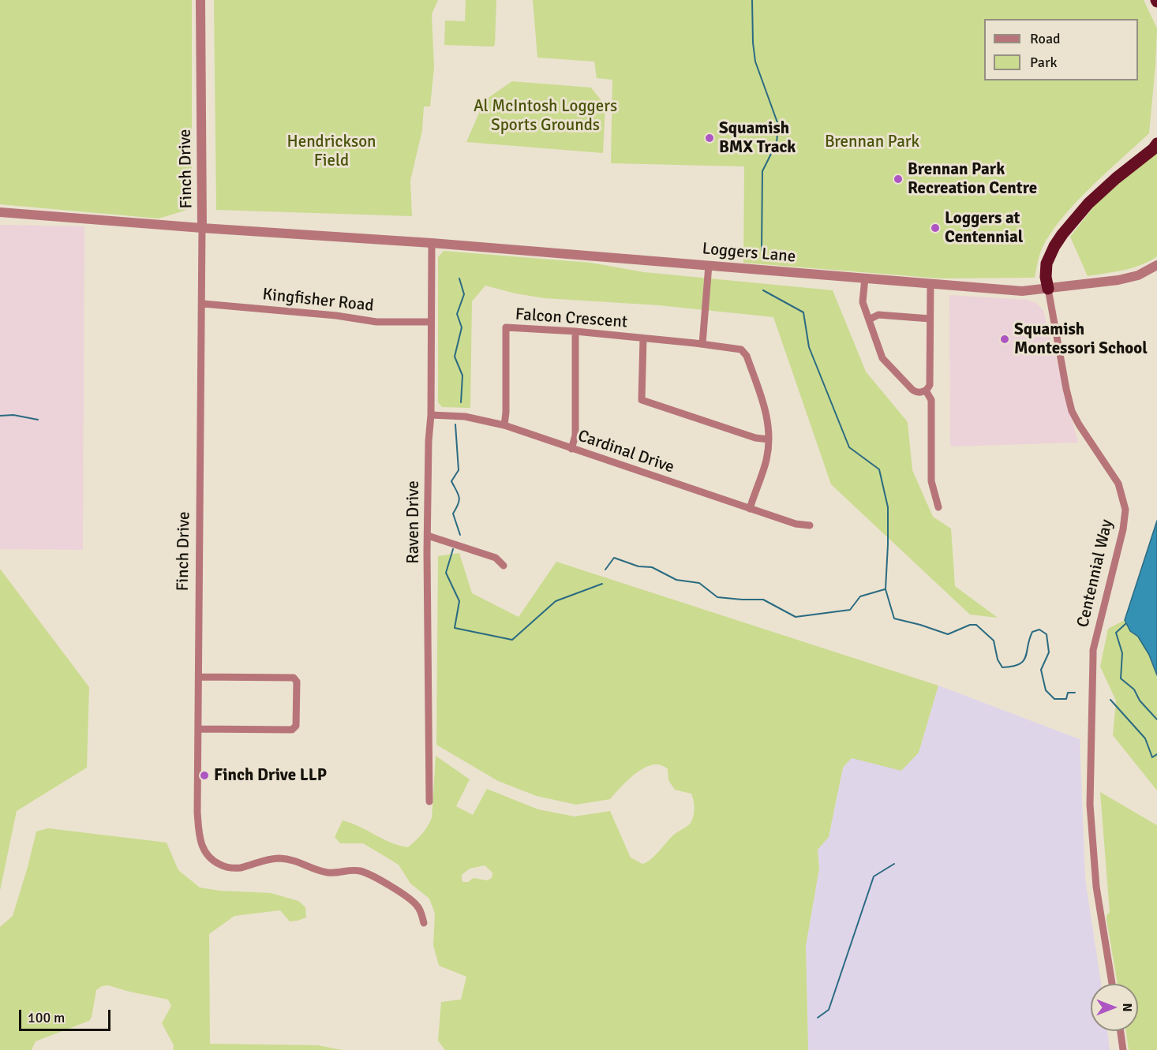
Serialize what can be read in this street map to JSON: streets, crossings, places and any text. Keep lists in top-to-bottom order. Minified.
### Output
{"streets":{"street":["Finch Drive","Loggers Lane","Kingfisher Road","Falcon Crescent","Cardinal Drive","Raven Drive","Centennial Way"]},"crossings":[["Finch Drive","Loggers Lane"],["Finch Drive","Kingfisher Road"],["Loggers Lane","Raven Drive"],["Loggers Lane","Centennial Way"],["Kingfisher Road","Raven Drive"],["Falcon Crescent","Cardinal Drive"],["Cardinal Drive","Raven Drive"]],"parks":["Al McIntosh Loggers Sports Grounds","Hendrickson Field","Brennan Park"],"places":["Squamish BMX Track","Brennan Park Recreation Centre","Loggers at Centennial","Squamish Montessori School","Finch Drive LLP"],"legend":["Road","Park"],"scale_bar":"100 m","north":"right"}
